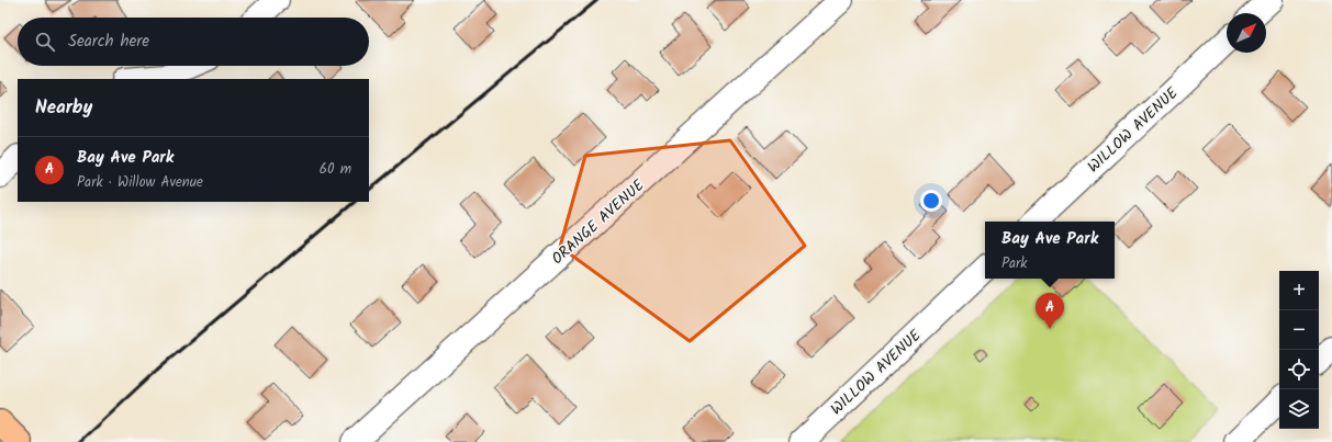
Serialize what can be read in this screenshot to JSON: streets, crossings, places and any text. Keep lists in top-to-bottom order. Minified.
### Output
{"streets":{"street":["WILLOW AVENUE","ORANGE AVENUE"]},"north":"top right","page":{"search":"Search here","heading":"Nearby","list":[{"mark":"A","name":"Bay Ave Park","note":"Park · Willow Avenue","value":"60 m"}],"popup":["Bay Ave Park","Park"],"map_buttons":["+","−"],"pins":"A"}}
